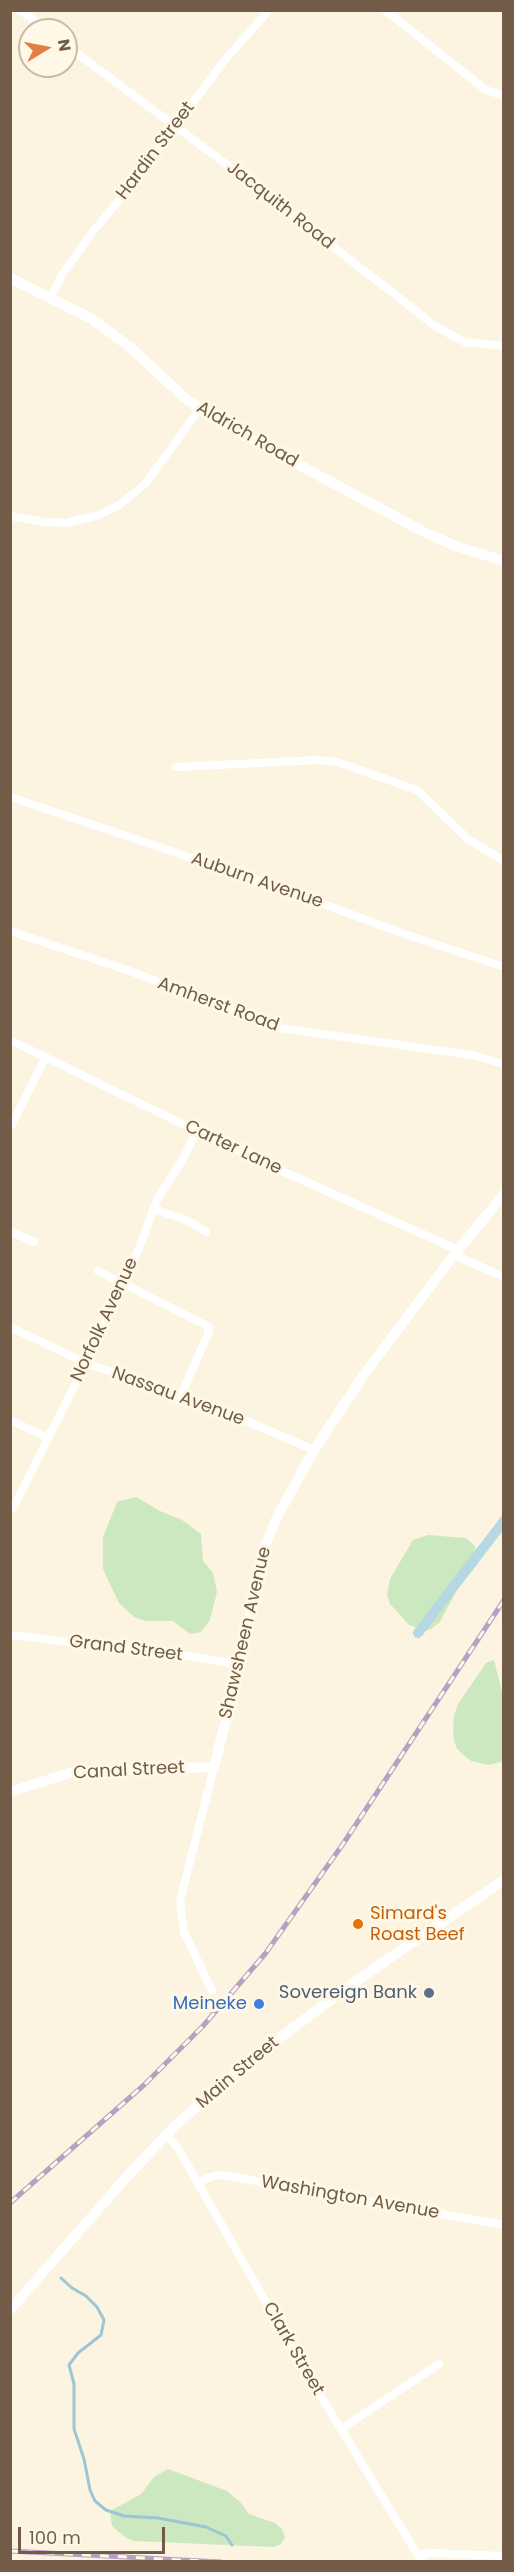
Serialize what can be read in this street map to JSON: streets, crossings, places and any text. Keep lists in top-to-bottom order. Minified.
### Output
{"streets":{"street":["Hardin Street","Jacquith Road","Aldrich Road","Auburn Avenue","Amherst Road","Carter Lane","Norfolk Avenue","Nassau Avenue","Shawsheen Avenue","Grand Street","Canal Street","Main Street","Washington Avenue","Clark Street"]},"crossings":[["Hardin Street","Jacquith Road"],["Hardin Street","Aldrich Road"],["Carter Lane","Norfolk Avenue"],["Carter Lane","Shawsheen Avenue"],["Norfolk Avenue","Nassau Avenue"],["Nassau Avenue","Shawsheen Avenue"],["Shawsheen Avenue","Grand Street"],["Shawsheen Avenue","Canal Street"],["Main Street","Clark Street"],["Washington Avenue","Clark Street"]],"places":["Simard's Roast Beef","Sovereign Bank","Meineke"],"scale_bar":"100 m","north":"right"}
